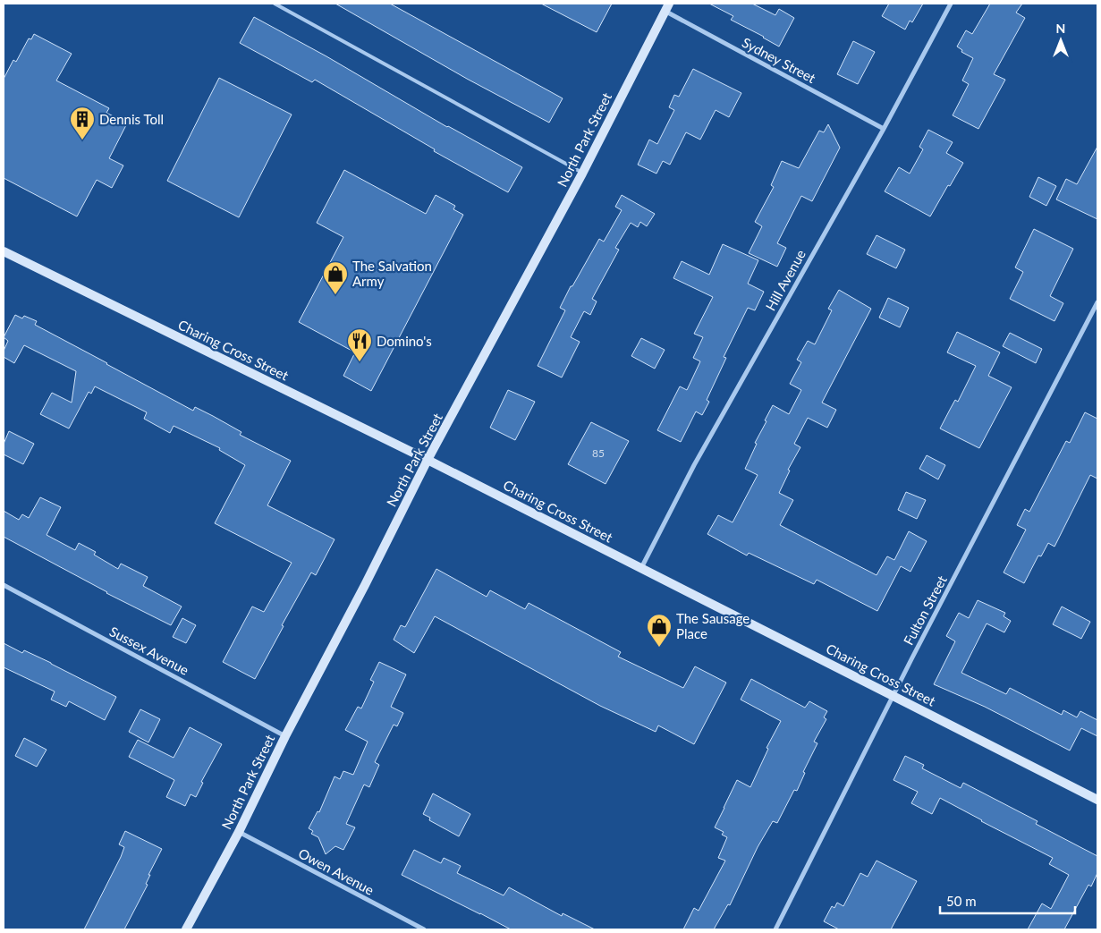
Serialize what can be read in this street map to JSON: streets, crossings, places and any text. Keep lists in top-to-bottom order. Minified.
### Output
{"streets":{"main road":["North Park Street","Charing Cross Street"],"street":["Sydney Street","Hill Avenue","Fulton Street","Sussex Avenue","Owen Avenue"]},"crossings":[["Sydney Street","North Park Street"],["Sydney Street","Hill Avenue"],["North Park Street","Charing Cross Street"],["North Park Street","Sussex Avenue"],["North Park Street","Owen Avenue"],["Hill Avenue","Charing Cross Street"],["Charing Cross Street","Fulton Street"]],"places":{"building":["Dennis Toll"],"shop":["The Salvation Army","The Sausage Place"],"restaurant":["Domino's"]},"house_numbers":["85"],"scale_bar":"50 m","north":"top"}
